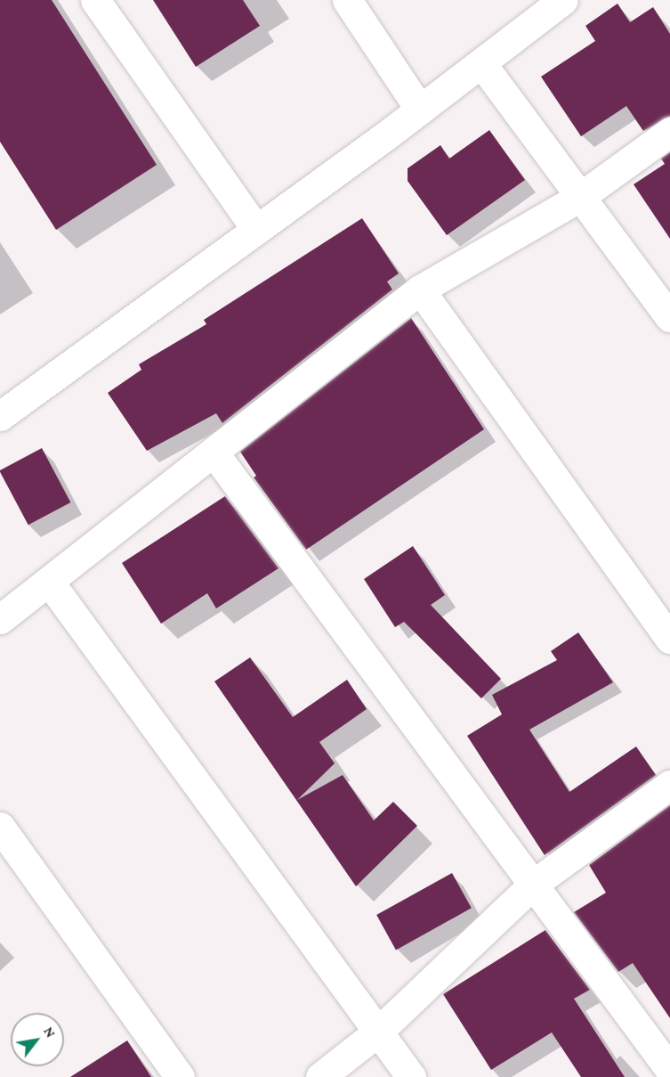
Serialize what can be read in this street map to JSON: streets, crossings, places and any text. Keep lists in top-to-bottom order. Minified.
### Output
{"north":"top right"}
